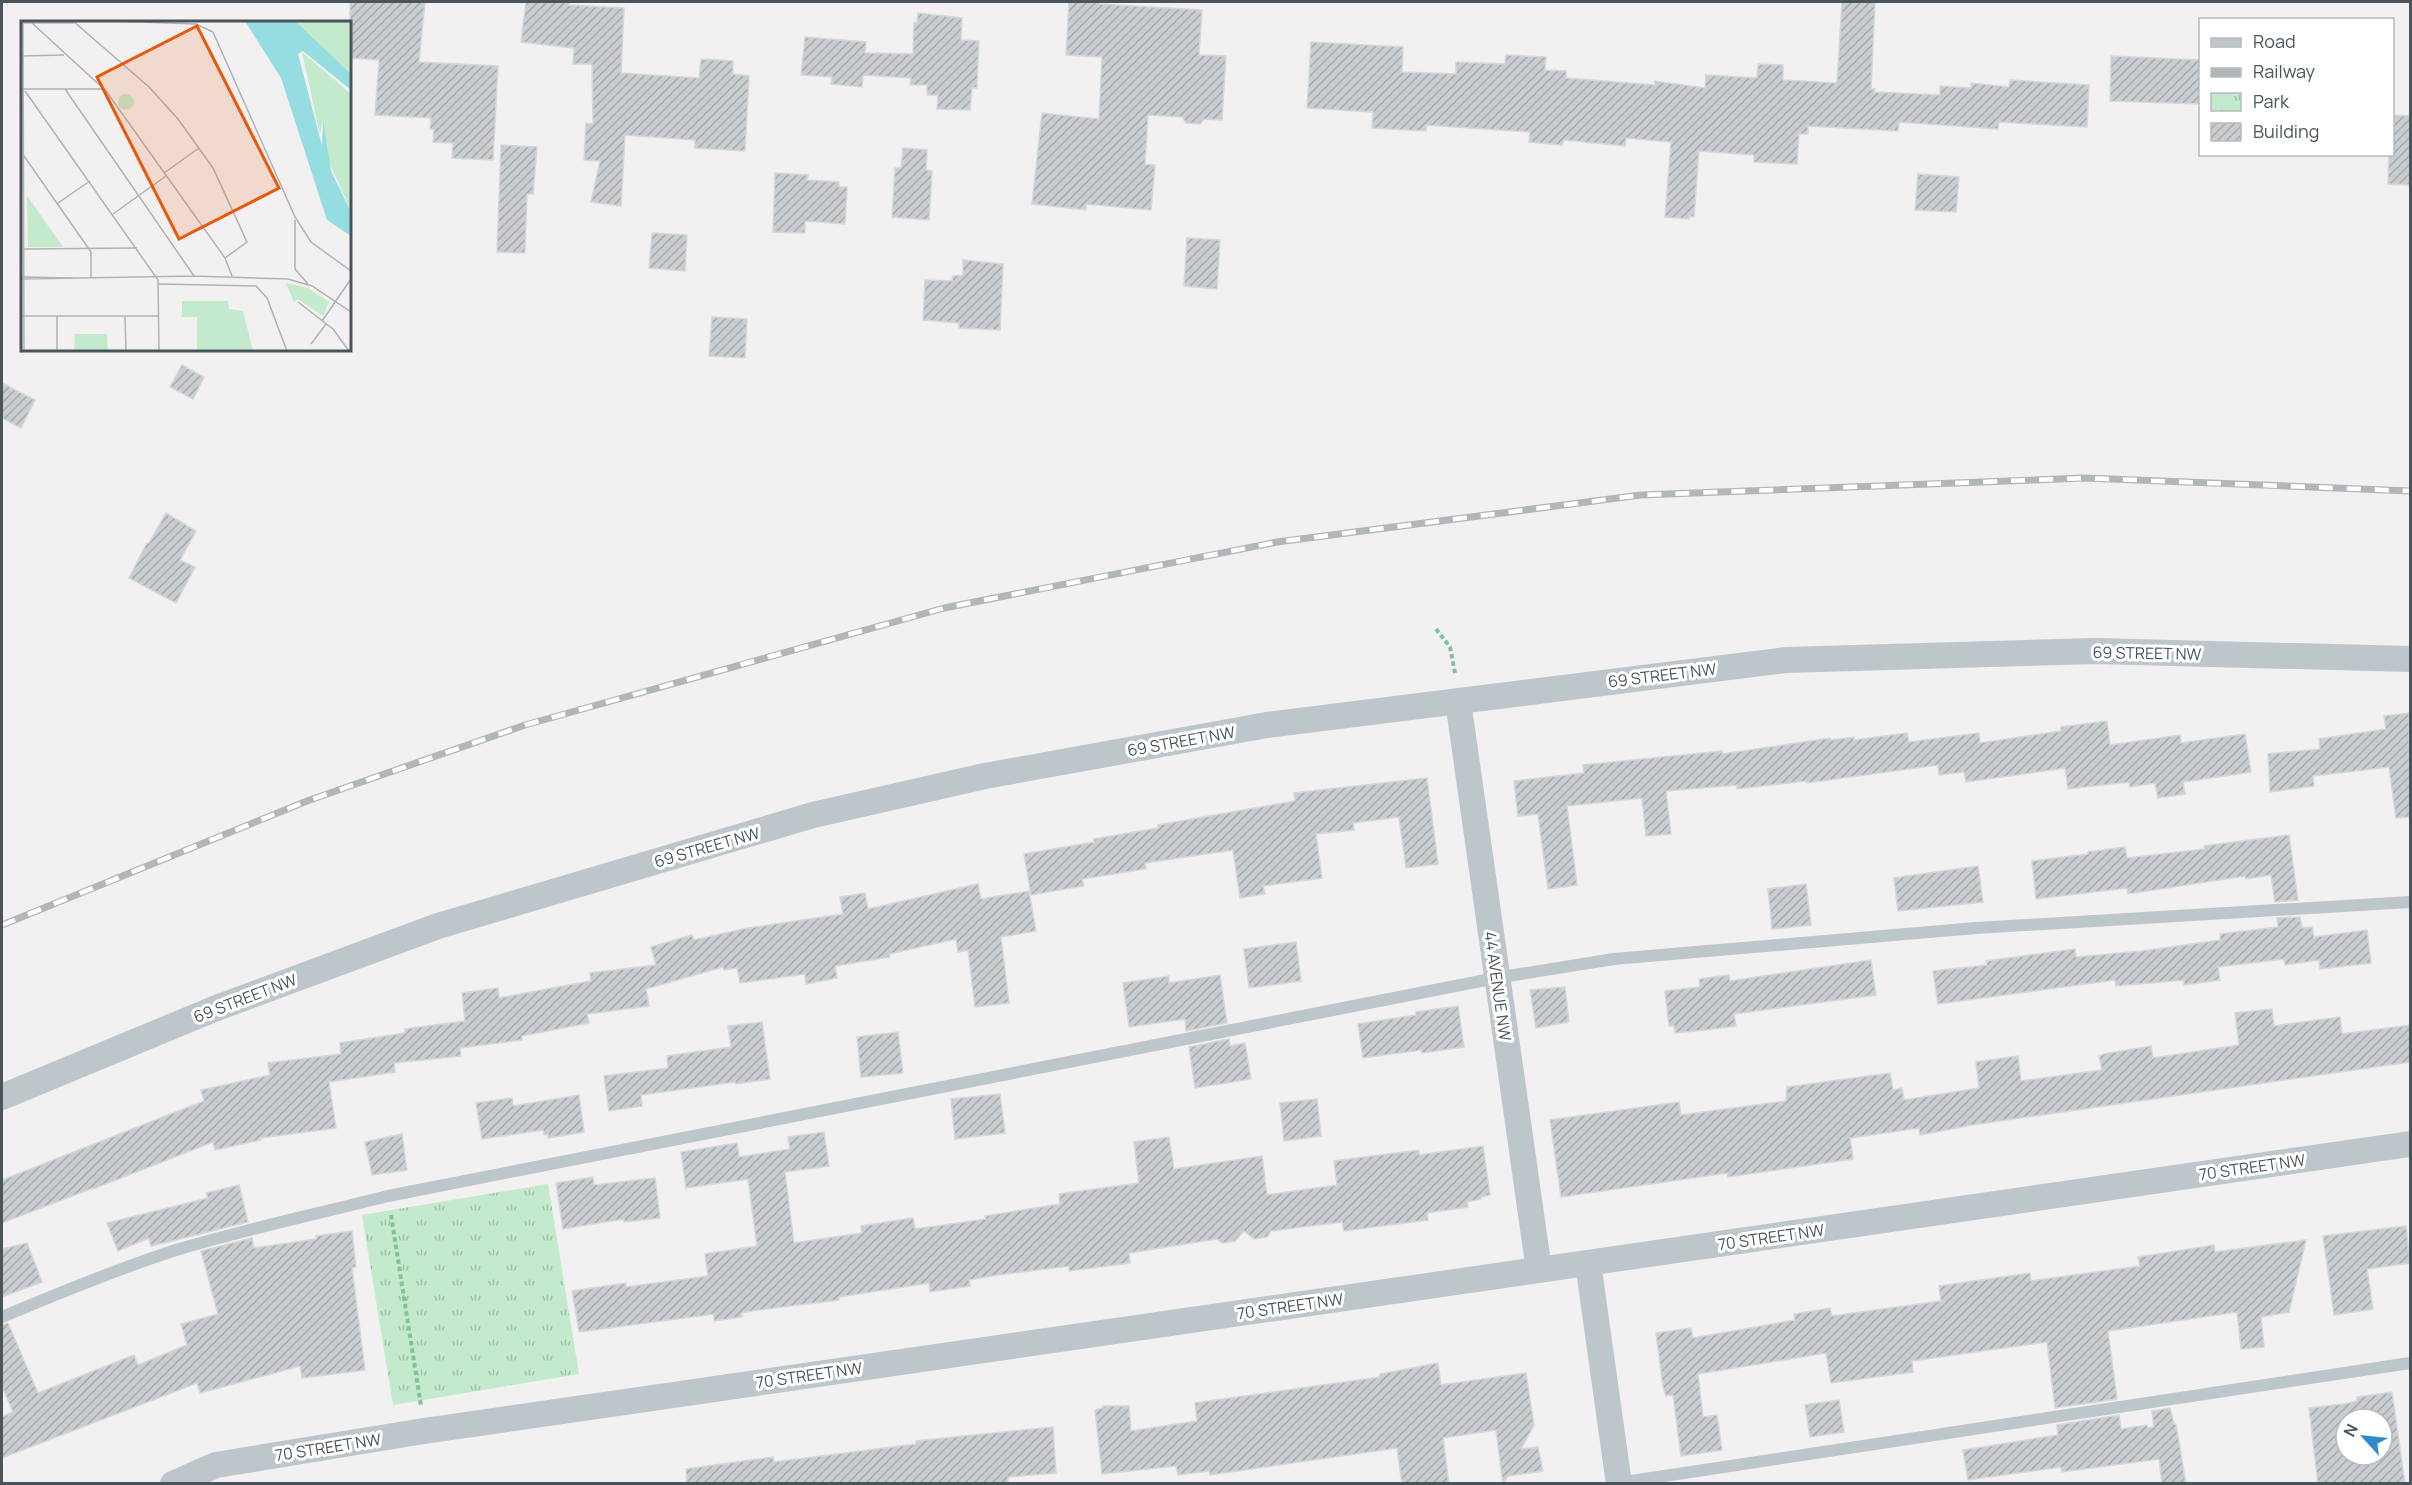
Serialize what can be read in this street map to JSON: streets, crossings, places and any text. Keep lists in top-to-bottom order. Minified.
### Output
{"streets":{"street":["69 STREET NW","44 AVENUE NW","70 STREET NW"]},"crossings":[["69 STREET NW","44 AVENUE NW"],["44 AVENUE NW","70 STREET NW"]],"legend":["Road","Railway","Park","Building"],"north":"top left"}
